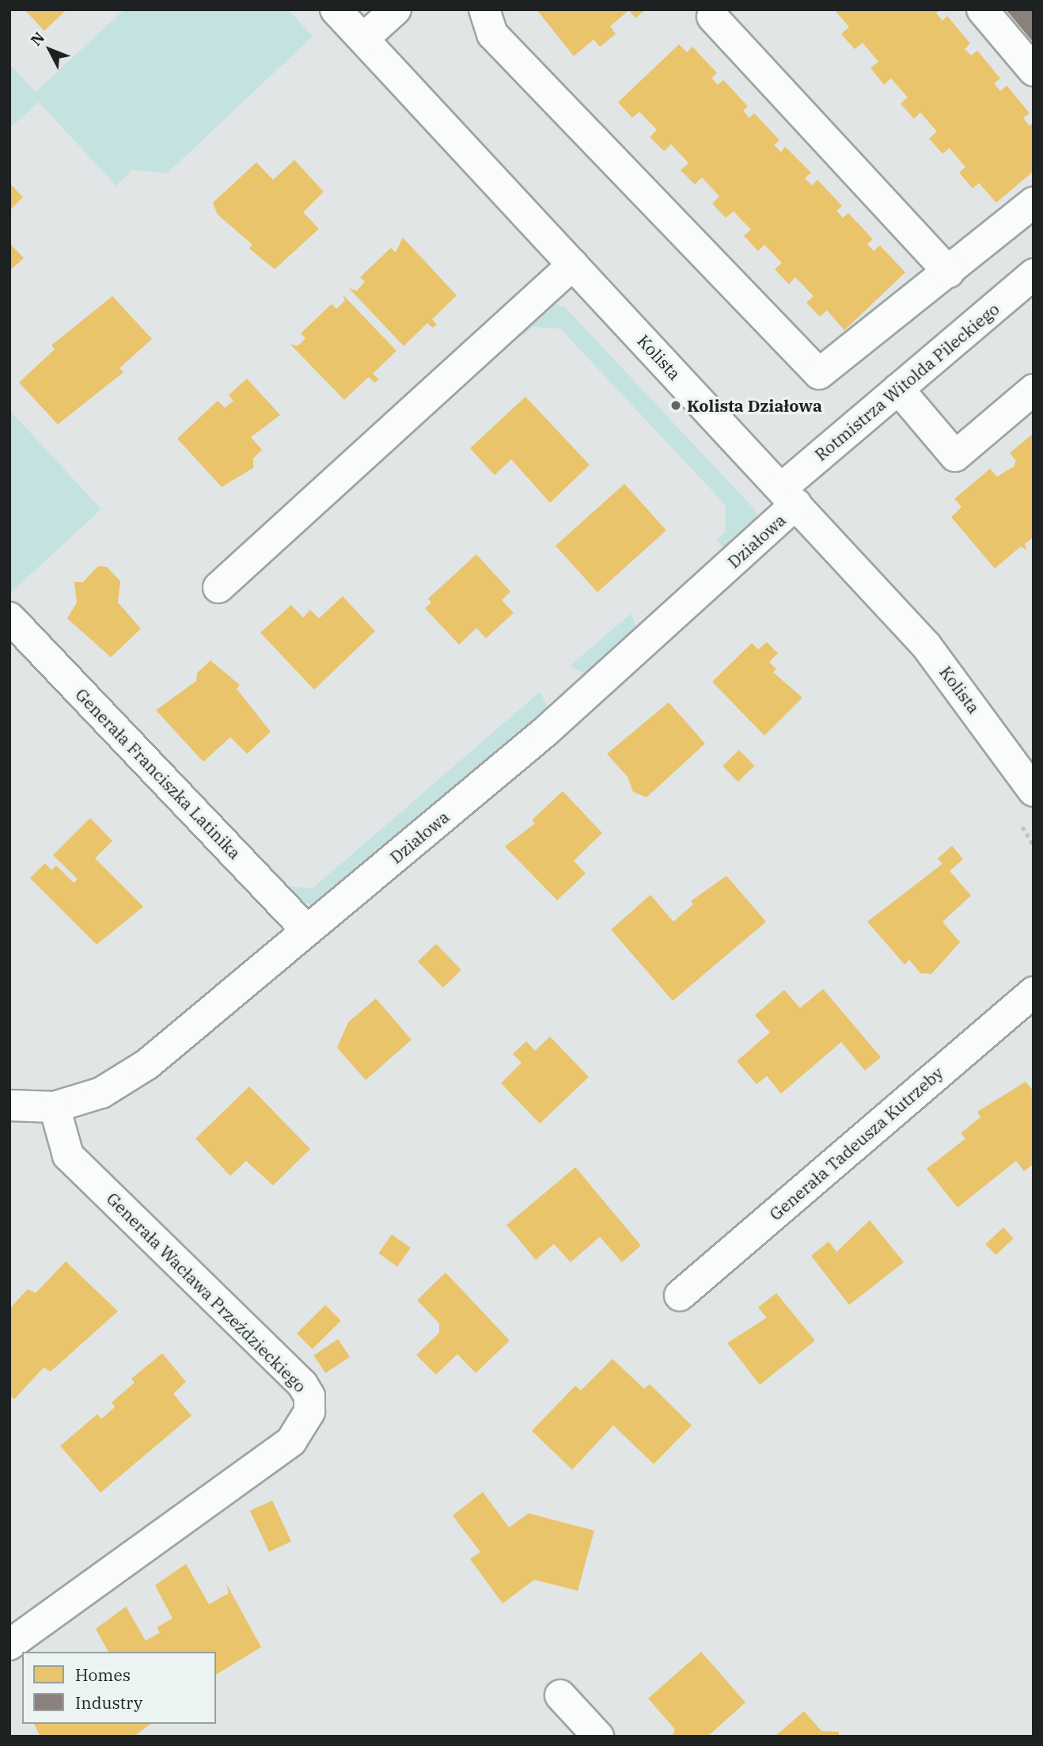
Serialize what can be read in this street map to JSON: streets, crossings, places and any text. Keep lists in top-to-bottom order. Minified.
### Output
{"streets":{"street":["Kolista","Rotmistrza Witolda Pileckiego","Działowa","Generała Franciszka Latinika","Generała Tadeusza Kutrzeby","Generała Wacława Przeździeckiego"]},"crossings":[["Kolista","Rotmistrza Witolda Pileckiego"],["Kolista","Działowa"],["Rotmistrza Witolda Pileckiego","Działowa"],["Działowa","Generała Franciszka Latinika"],["Działowa","Generała Wacława Przeździeckiego"]],"places":["Kolista Działowa"],"legend":["Homes","Industry"],"north":"top left"}
